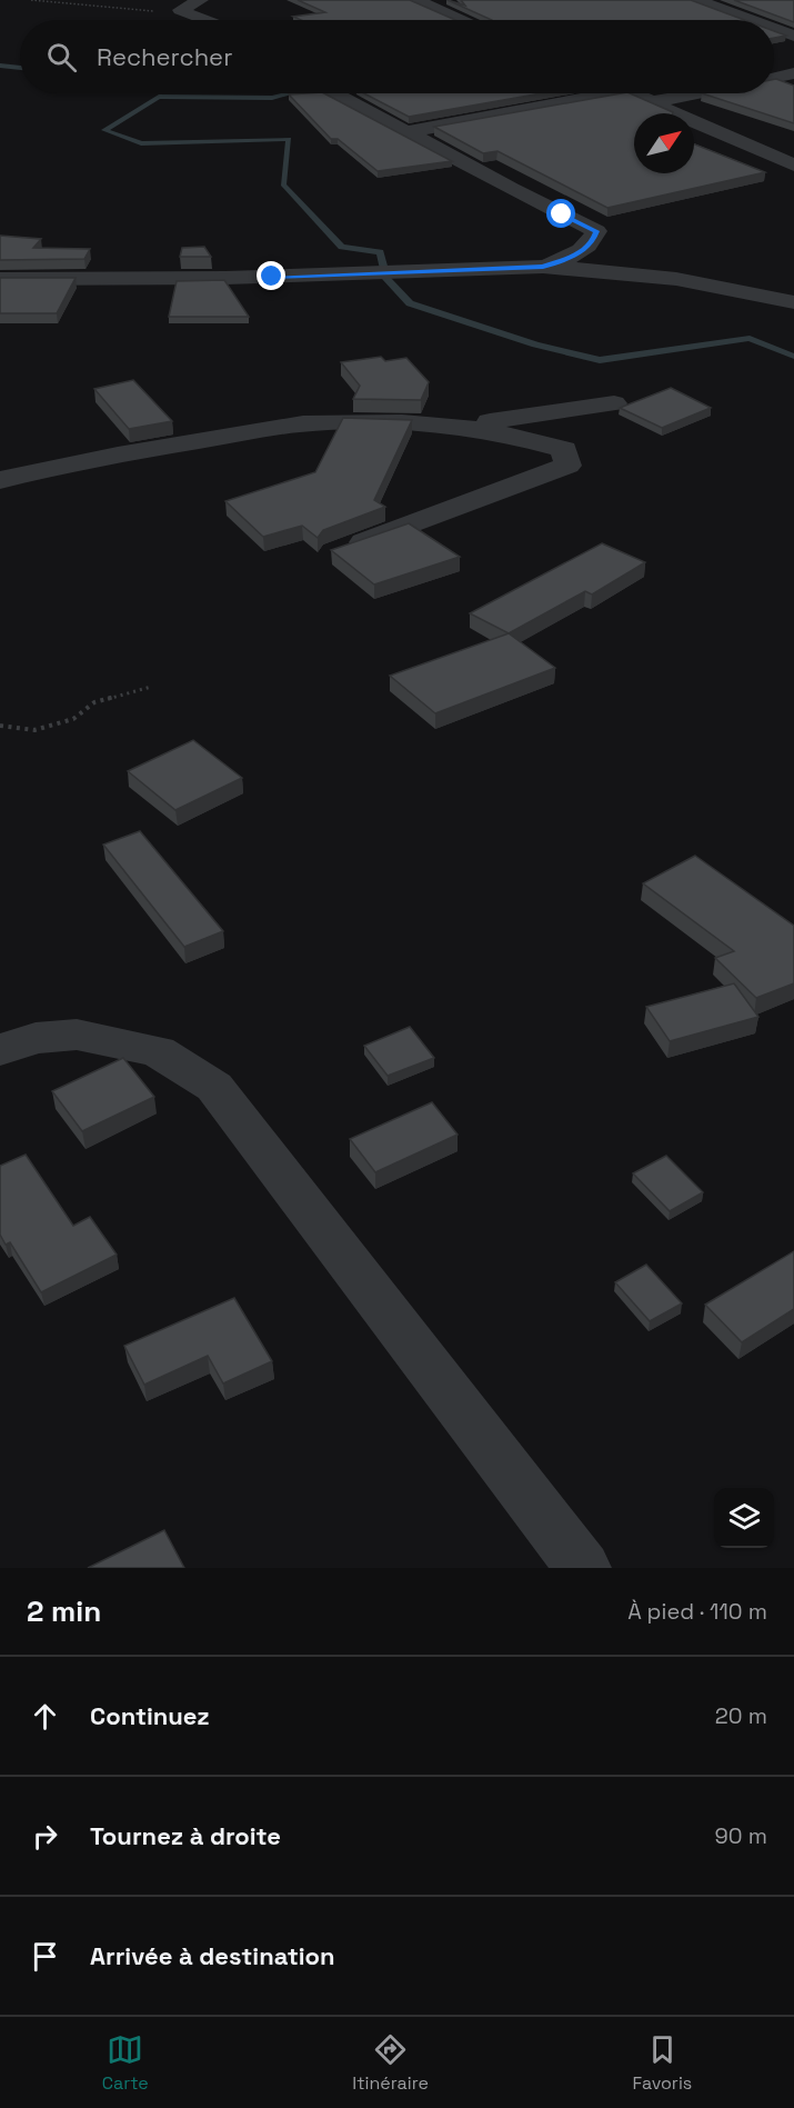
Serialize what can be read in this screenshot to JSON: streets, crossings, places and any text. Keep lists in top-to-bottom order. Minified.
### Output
{"north":"top right","page":{"search":"Rechercher","heading":["2 min","À pied · 110 m"],"list":[["Continuez","20 m"],["Tournez à droite","90 m"],"Arrivée à destination"],"nav":["Carte","Itinéraire","Favoris"]}}
